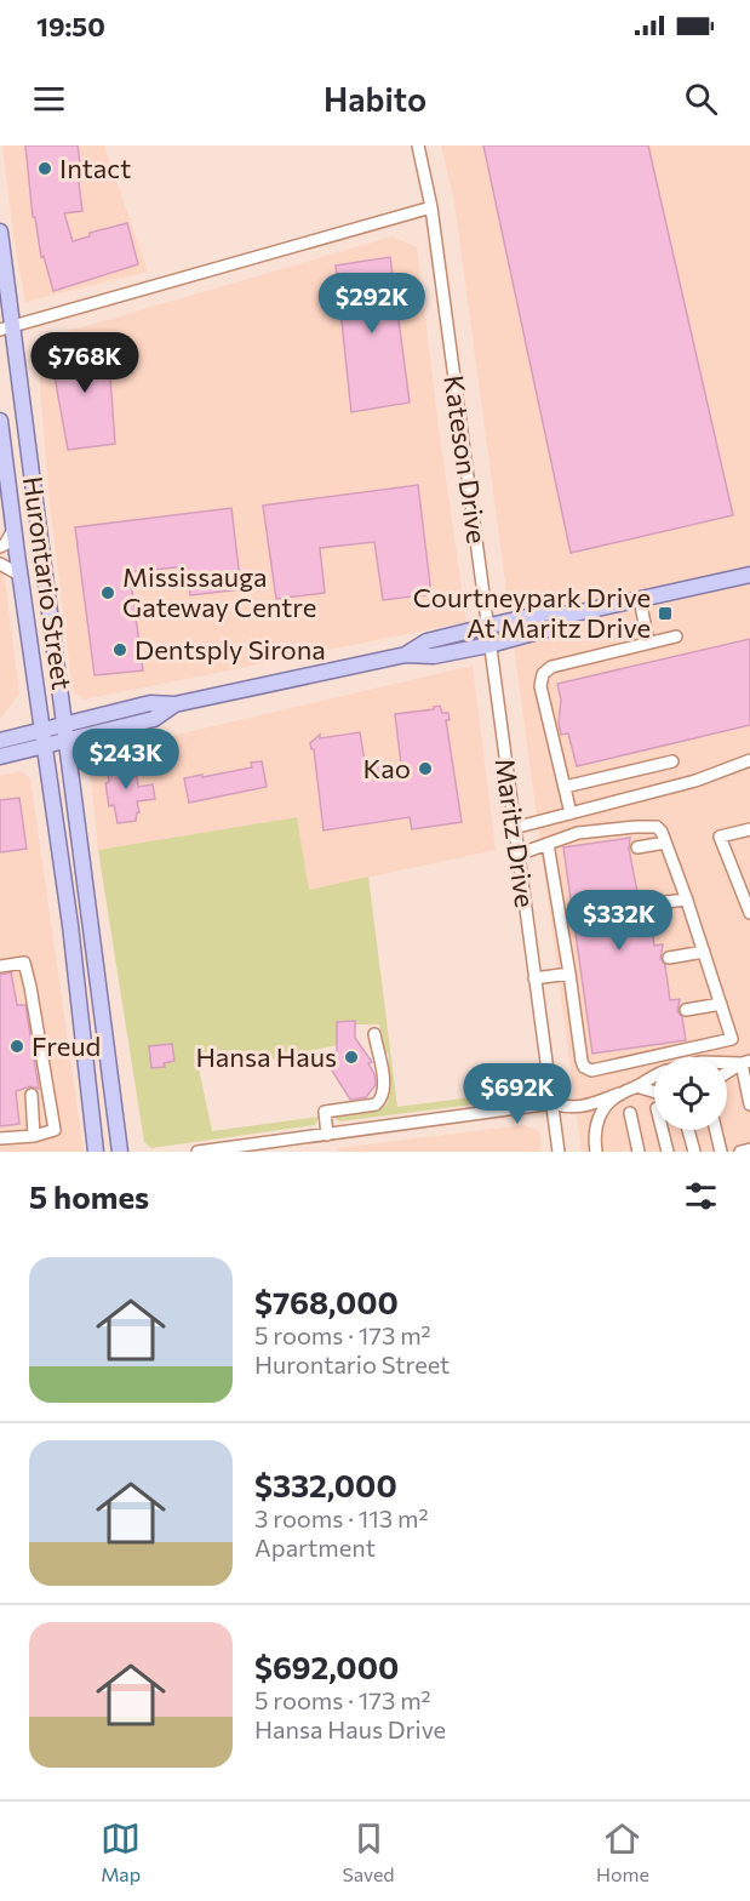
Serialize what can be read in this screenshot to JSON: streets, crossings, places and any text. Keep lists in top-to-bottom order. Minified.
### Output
{"streets":{"main road":["Hurontario Street"],"street":["Kateson Drive","Maritz Drive"]},"crossings":[["Kateson Drive","Maritz Drive"]],"places":{"other":["Intact","Mississauga Gateway Centre","Dentsply Sirona","Kao","Freud","Hansa Haus"],"transit":["Courtneypark Drive At Maritz Drive"]},"page":{"status":"19:50","header":"Habito","price":["$292K","$768K","$243K","$332K","$692K"],"heading":"5 homes","list":[{"name":"$768,000","note":"5 rooms · 173 m² · Hurontario Street"},{"name":"$332,000","note":"3 rooms · 113 m² · Apartment"},{"name":"$692,000","note":"5 rooms · 173 m² · Hansa Haus Drive"}],"tabs":["Map","Saved","Home"]}}
